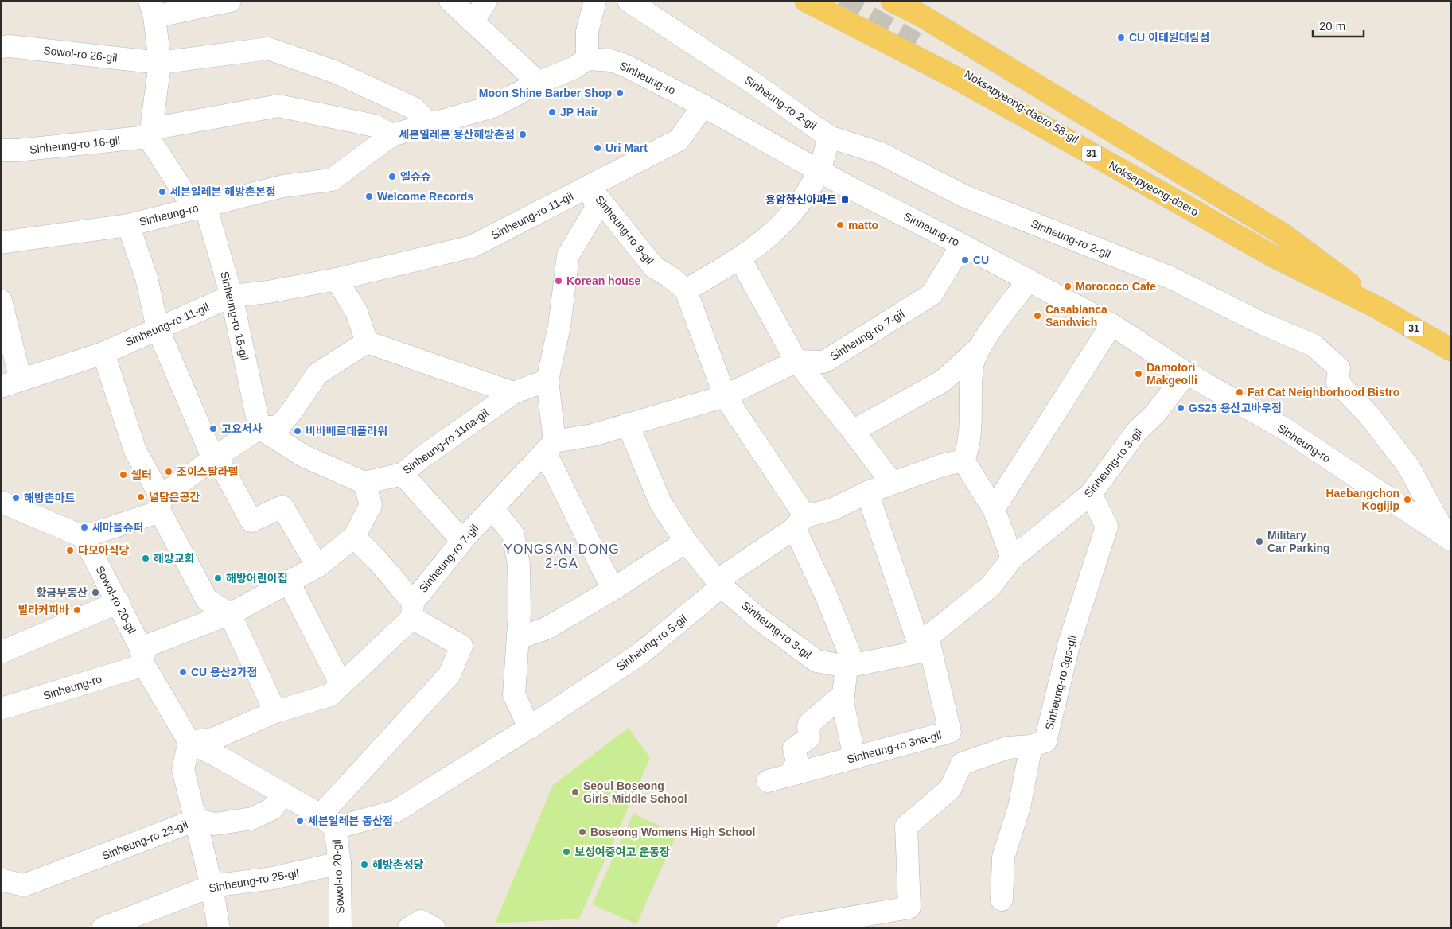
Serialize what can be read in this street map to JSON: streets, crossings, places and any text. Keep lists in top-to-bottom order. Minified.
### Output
{"streets":{"main road":["Noksapyeong-daero 58-gil","31","Noksapyeong-daero"],"street":["Sowol-ro 26-gil","Sinheung-ro","Sinheung-ro 2-gil","Sinheung-ro 16-gil","Sinheung-ro 11-gil","Sinheung-ro 9-gil","Sinheung-ro 15-gil","Sinheung-ro 7-gil","Sinheung-ro 11na-gil","Sinheung-ro 3-gil","Sowol-ro 20-gil","Sinheung-ro 5-gil","Sinheung-ro 3ga-gil","Sinheung-ro 3na-gil","Sinheung-ro 23-gil","Sinheung-ro 25-gil"]},"crossings":[["Sinheung-ro","Sinheung-ro 2-gil"],["Sinheung-ro","Sinheung-ro 11-gil"],["Sinheung-ro","Sinheung-ro 15-gil"],["Sinheung-ro","Sinheung-ro 7-gil"],["Sinheung-ro","Sinheung-ro 3-gil"],["Sinheung-ro","Sowol-ro 20-gil"],["Noksapyeong-daero 58-gil","Noksapyeong-daero"],["Sinheung-ro 11-gil","Sinheung-ro 9-gil"],["Sinheung-ro 11-gil","Sinheung-ro 15-gil"],["Sinheung-ro 7-gil","Sinheung-ro 3-gil"],["Sinheung-ro 7-gil","Sowol-ro 20-gil"],["Sinheung-ro 3-gil","Sinheung-ro 5-gil"],["Sinheung-ro 3-gil","Sinheung-ro 3ga-gil"],["Sinheung-ro 3-gil","Sinheung-ro 3na-gil"],["Sowol-ro 20-gil","Sinheung-ro 5-gil"],["Sowol-ro 20-gil","Sinheung-ro 25-gil"],["Sinheung-ro 5-gil","Sinheung-ro 3na-gil"]],"districts":["YONGSAN-DONG 2-GA"],"places":{"other":["CU 이태원대림점","Moon Shine Barber Shop","JP Hair","세븐일레븐 용산해방촌점","Uri Mart","엘슈슈","세븐일레븐 해방촌본점","Welcome Records","matto","CU","Korean house","Morococo Cafe","Casablanca Sandwich","Damotori Makgeolli","Fat Cat Neighborhood Bistro","GS25 용산고바우점","고요서사","비바베르데플라워","조이스팔라펠","쉘터","널담은공간","해방촌마트","Haebangchon Kogijip","새마을슈퍼","Military Car Parking","다모아식당","해방교회","해방어린이집","황금부동산","빌라커피바","CU 용산2가점","Seoul Boseong Girls Middle School","세븐일레븐 동산점","Boseong Womens High School","보성여중여고 운동장","해방촌성당"],"transit":["용암한신아파트"]},"scale_bar":"20 m"}
